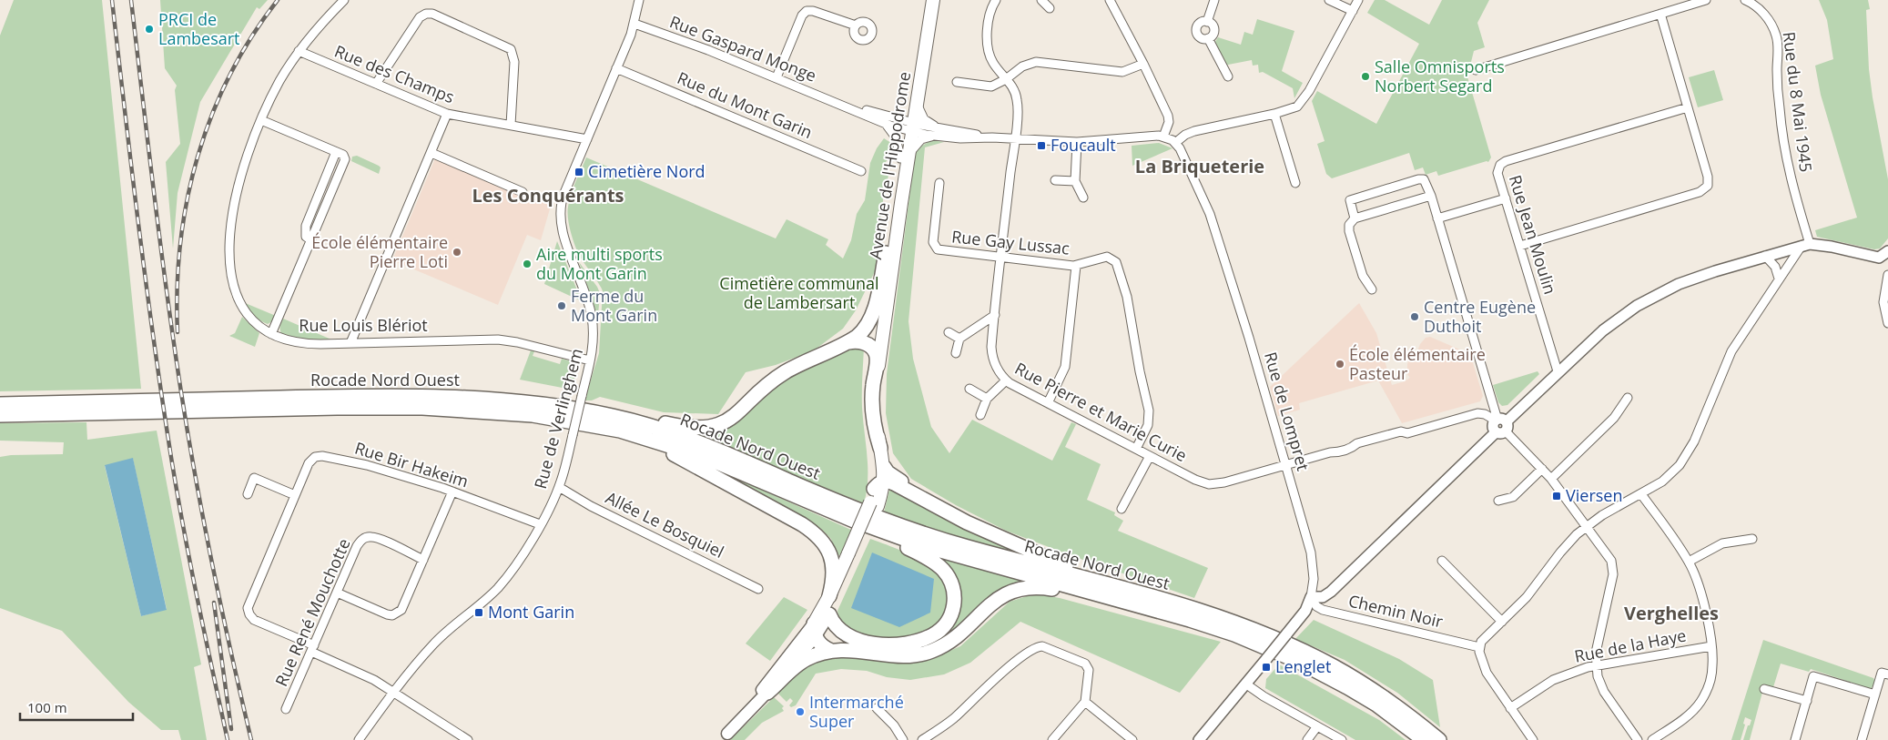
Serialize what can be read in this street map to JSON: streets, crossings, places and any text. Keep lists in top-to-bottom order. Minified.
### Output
{"streets":{"highway":["Rocade Nord Ouest"],"main road":["Avenue de l'Hippodrome"],"street":["Rue Gaspard Monge","Rue des Champs","Rue du 8 Mai 1945","Rue du Mont Garin","Rue Jean Moulin","Rue Gay Lussac","Rue Louis Blériot","Rue de Lompret","Rue Pierre et Marie Curie","Rue de Verlinghem","Rue Bir Hakeim","Allée Le Bosquiel","Chemin Noir","Rue René Mouchotte","Rue de la Haye"]},"crossings":[["Rue Gaspard Monge","Avenue de l'Hippodrome"],["Rue Gaspard Monge","Rue Pierre et Marie Curie"],["Rue Gaspard Monge","Rue de Verlinghem"],["Rue des Champs","Rue Louis Blériot"],["Rue des Champs","Rue de Verlinghem"],["Rue du Mont Garin","Rue de Verlinghem"],["Rue Gay Lussac","Rue Pierre et Marie Curie"],["Rue Louis Blériot","Rue de Verlinghem"],["Rue de Lompret","Rue Pierre et Marie Curie"],["Rue de Lompret","Chemin Noir"],["Rue de Verlinghem","Rue Bir Hakeim"],["Rue de Verlinghem","Allée Le Bosquiel"],["Rue Bir Hakeim","Rue René Mouchotte"]],"districts":["La Briqueterie","Les Conquérants","Verghelles"],"parks":["Cimetière communal de Lambersart"],"places":{"other":["PRCI de Lambesart","Salle Omnisports Norbert Segard","École élémentaire Pierre Loti","Aire multi sports du Mont Garin","Ferme du Mont Garin","Centre Eugène Duthoit","École élémentaire Pasteur","Intermarché Super"],"transit":["Foucault","Cimetière Nord","Viersen","Mont Garin","Lenglet"]},"scale_bar":"100 m"}
